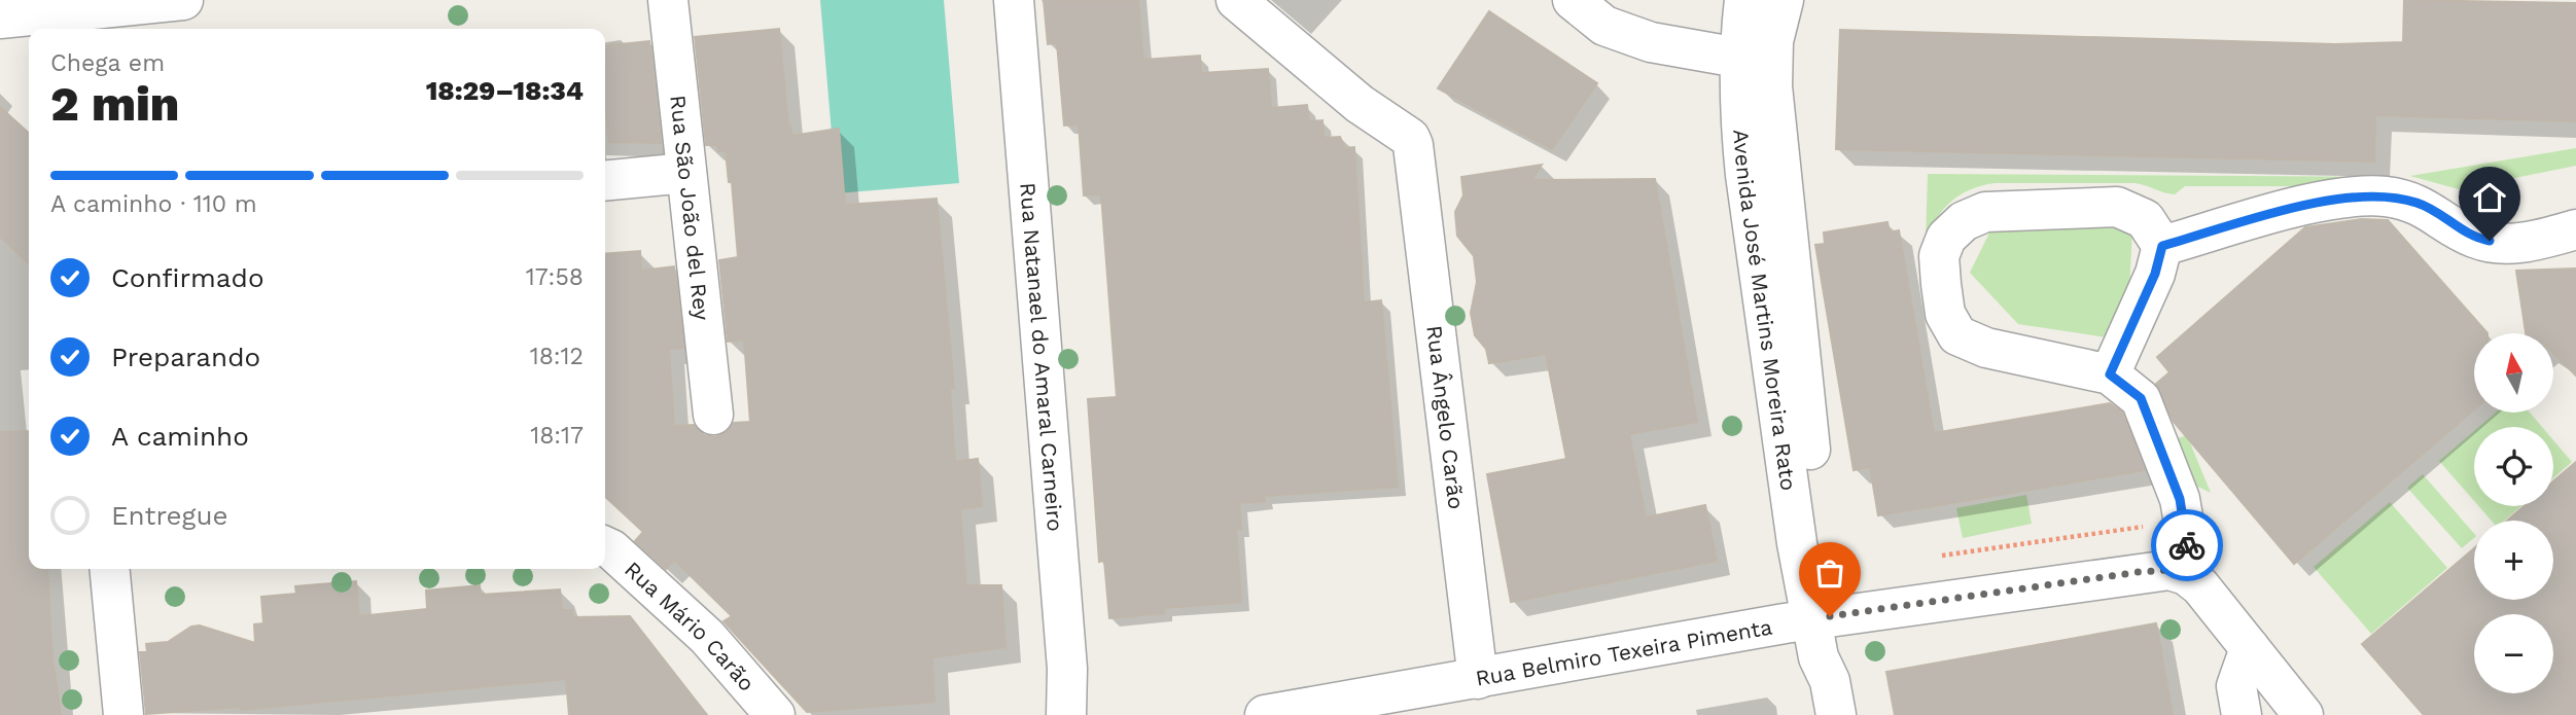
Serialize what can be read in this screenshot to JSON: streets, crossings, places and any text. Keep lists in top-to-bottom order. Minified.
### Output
{"streets":{"street":["Rua São João del Rey","Avenida José Martins Moreira Rato","Rua Natanael do Amaral Carneiro","Rua Ângelo Carão","Rua Mário Carão","Rua Belmiro Texeira Pimenta"]},"crossings":[["Avenida José Martins Moreira Rato","Rua Belmiro Texeira Pimenta"],["Rua Ângelo Carão","Rua Belmiro Texeira Pimenta"]],"north":"top","page":{"heading":["2 min","Chega em","18:29–18:34"],"bar":"A caminho · 110 m","list":[["Confirmado","17:58"],["Preparando","18:12"],["A caminho","18:17"],"Entregue"],"map_buttons":["+","−"]}}
